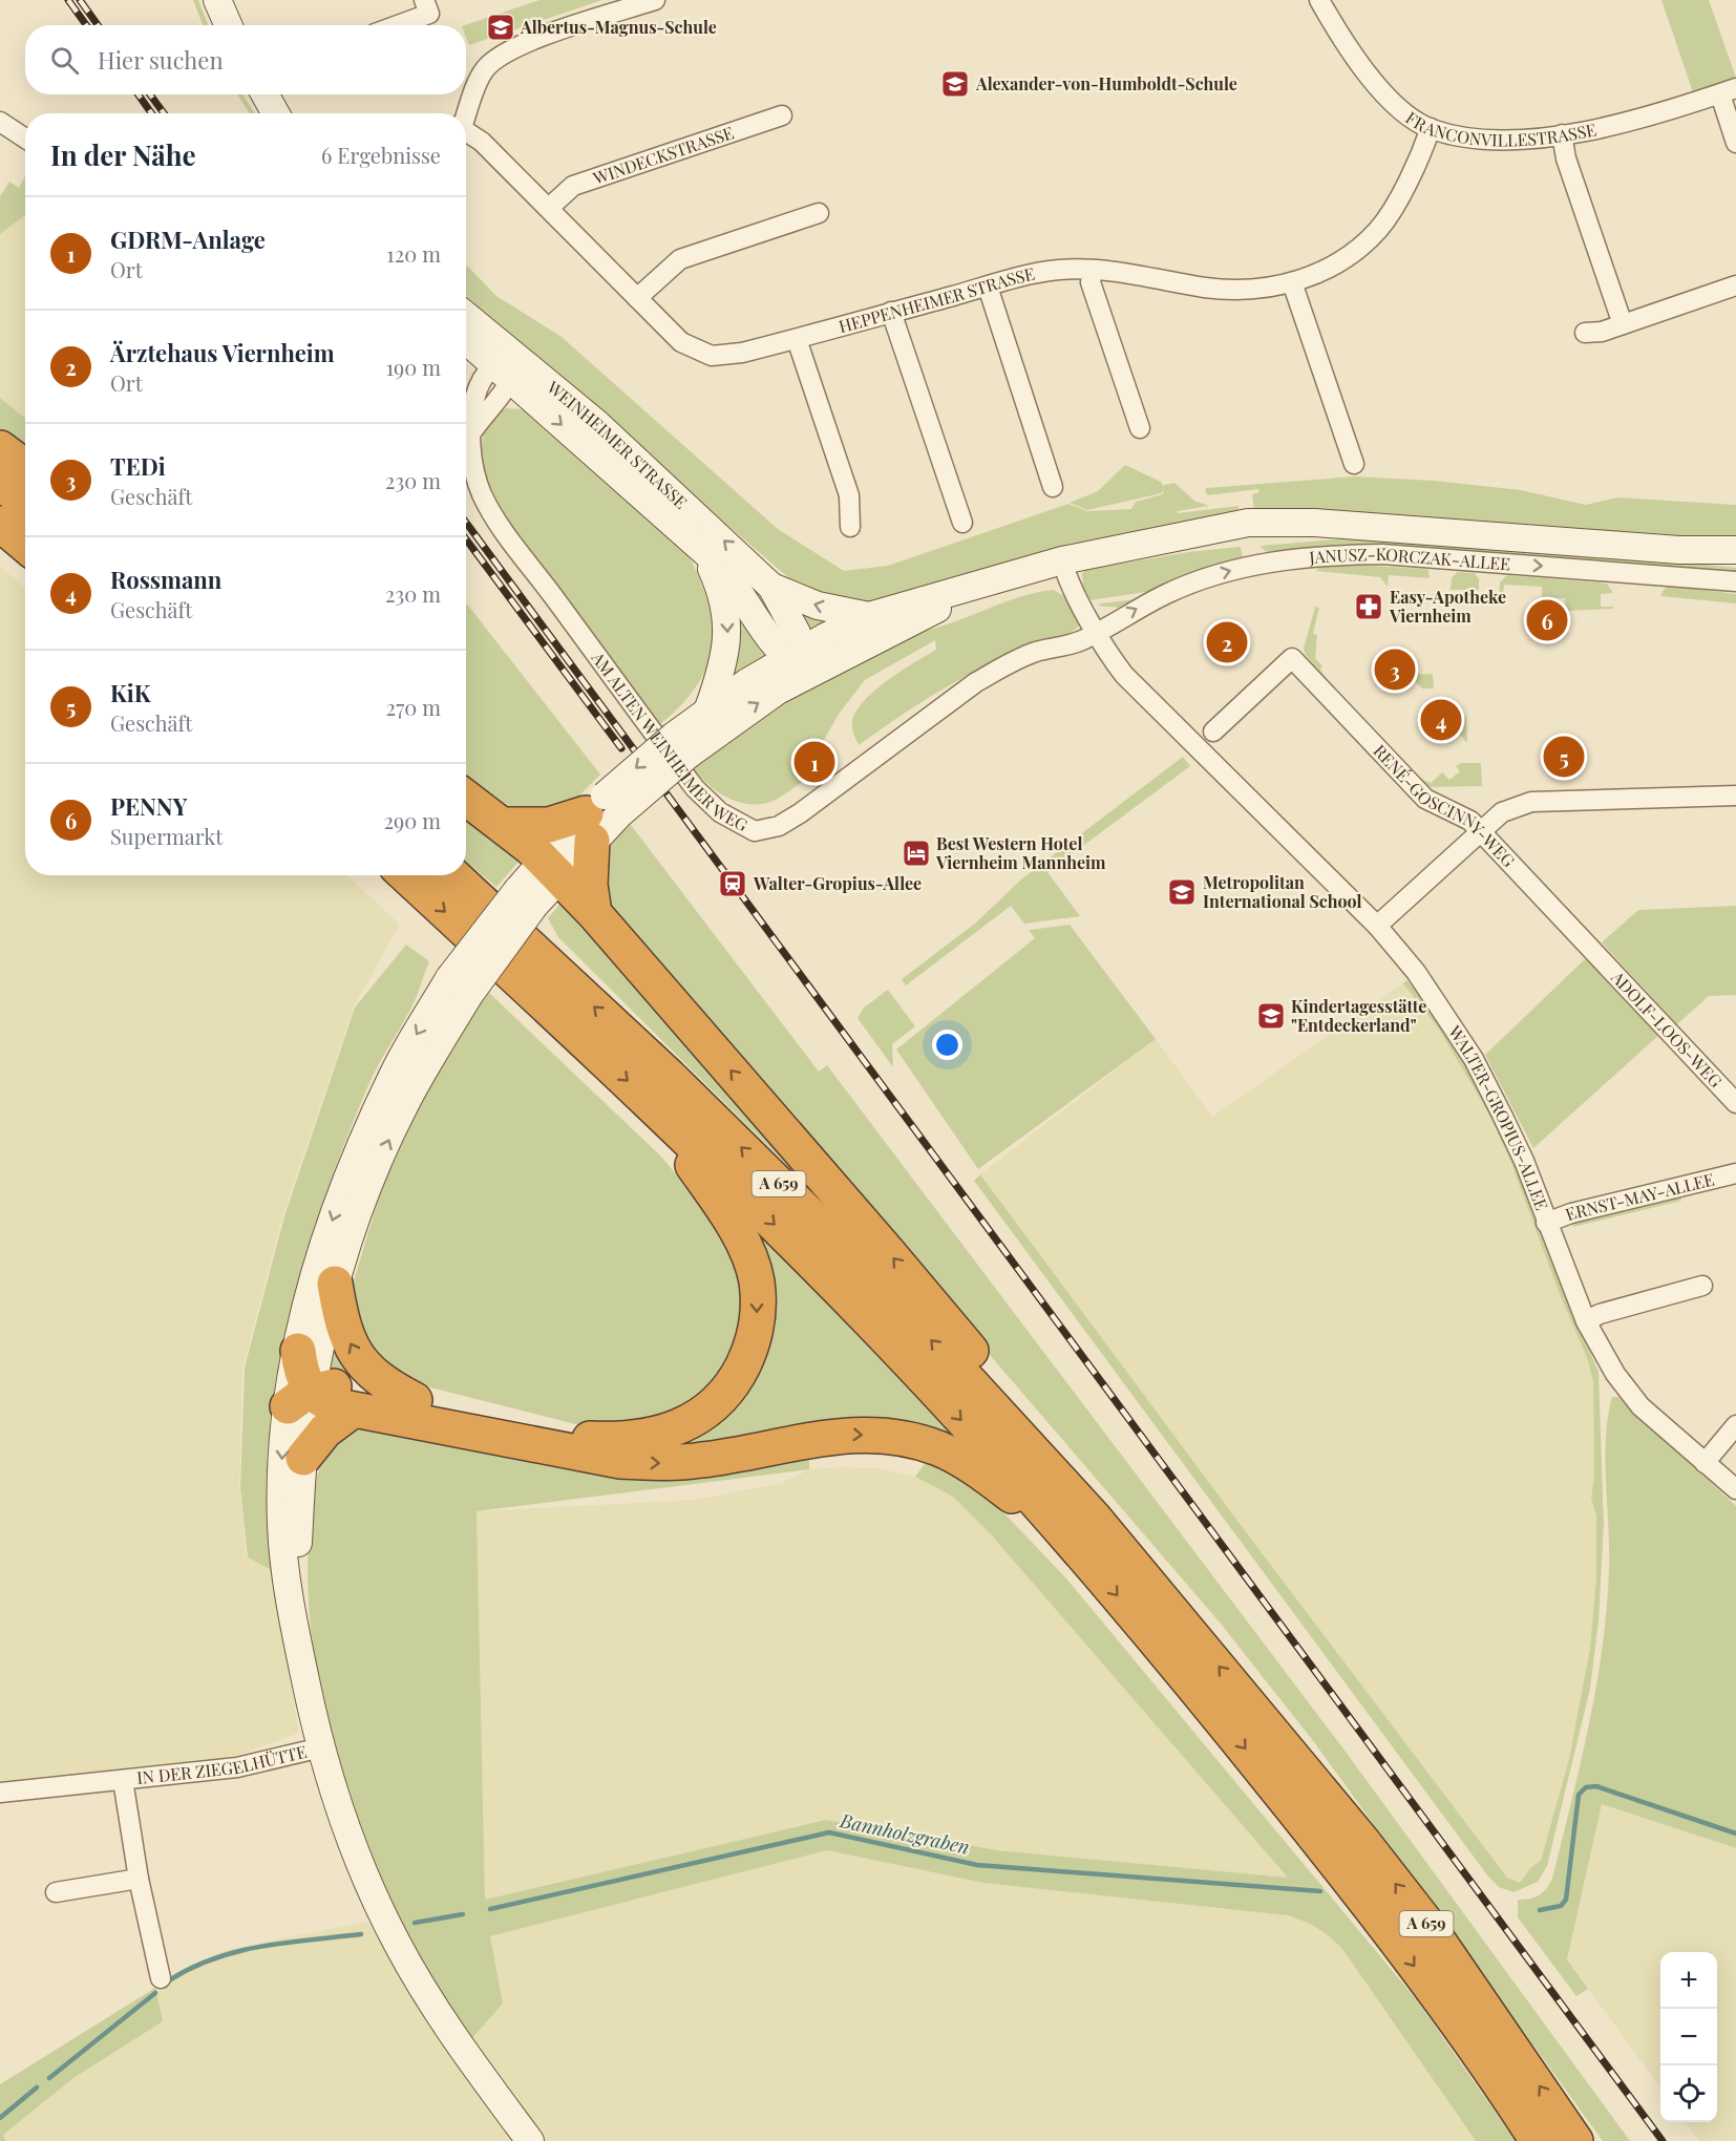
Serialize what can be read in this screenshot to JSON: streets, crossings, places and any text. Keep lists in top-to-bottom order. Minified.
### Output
{"streets":{"highway":["A 659"],"main road":["WEINHEIMER STRASSE"],"street":["FRANCONVILLESTRASSE","WINDECKSTRASSE","HEPPENHEIMER STRASSE","JANUSZ-KORCZAK-ALLEE","AM ALTEN WEINHEIMER WEG","RENÉ-GOSCINNY-WEG","ADOLF-LOOS-WEG","WALTER-GROPIUS-ALLEE","ERNST-MAY-ALLEE","IN DER ZIEGELHÜTTE"]},"crossings":[["FRANCONVILLESTRASSE","HEPPENHEIMER STRASSE"],["WINDECKSTRASSE","HEPPENHEIMER STRASSE"],["WEINHEIMER STRASSE","AM ALTEN WEINHEIMER WEG"],["JANUSZ-KORCZAK-ALLEE","AM ALTEN WEINHEIMER WEG"],["JANUSZ-KORCZAK-ALLEE","WALTER-GROPIUS-ALLEE"],["AM ALTEN WEINHEIMER WEG","WALTER-GROPIUS-ALLEE"],["RENÉ-GOSCINNY-WEG","ADOLF-LOOS-WEG"],["WALTER-GROPIUS-ALLEE","ERNST-MAY-ALLEE"]],"one_way":["JANUSZ-KORCZAK-ALLEE"],"water":["Bannholzgraben"],"places":{"school or university":["Albertus-Magnus-Schule","Alexander-von-Humboldt-Schule","Metropolitan International School","Kindertagesstätte \"Entdeckerland\""],"pharmacy":["Easy-Apotheke Viernheim"],"hotel":["Best Western Hotel Viernheim Mannheim"],"station":["Walter-Gropius-Allee"]},"page":{"search":"Hier suchen","heading":["In der Nähe","6 Ergebnisse"],"list":[{"mark":"1","name":"GDRM-Anlage","note":"Ort","value":"120 m"},{"mark":"2","name":"Ärztehaus Viernheim","note":"Ort","value":"190 m"},{"mark":"3","name":"TEDi","note":"Geschäft","value":"230 m"},{"mark":"4","name":"Rossmann","note":"Geschäft","value":"230 m"},{"mark":"5","name":"KiK","note":"Geschäft","value":"270 m"},{"mark":"6","name":"PENNY","note":"Supermarkt","value":"290 m"}],"pins":["6","2","3","4","5","1"],"map_buttons":["+","−"]}}
